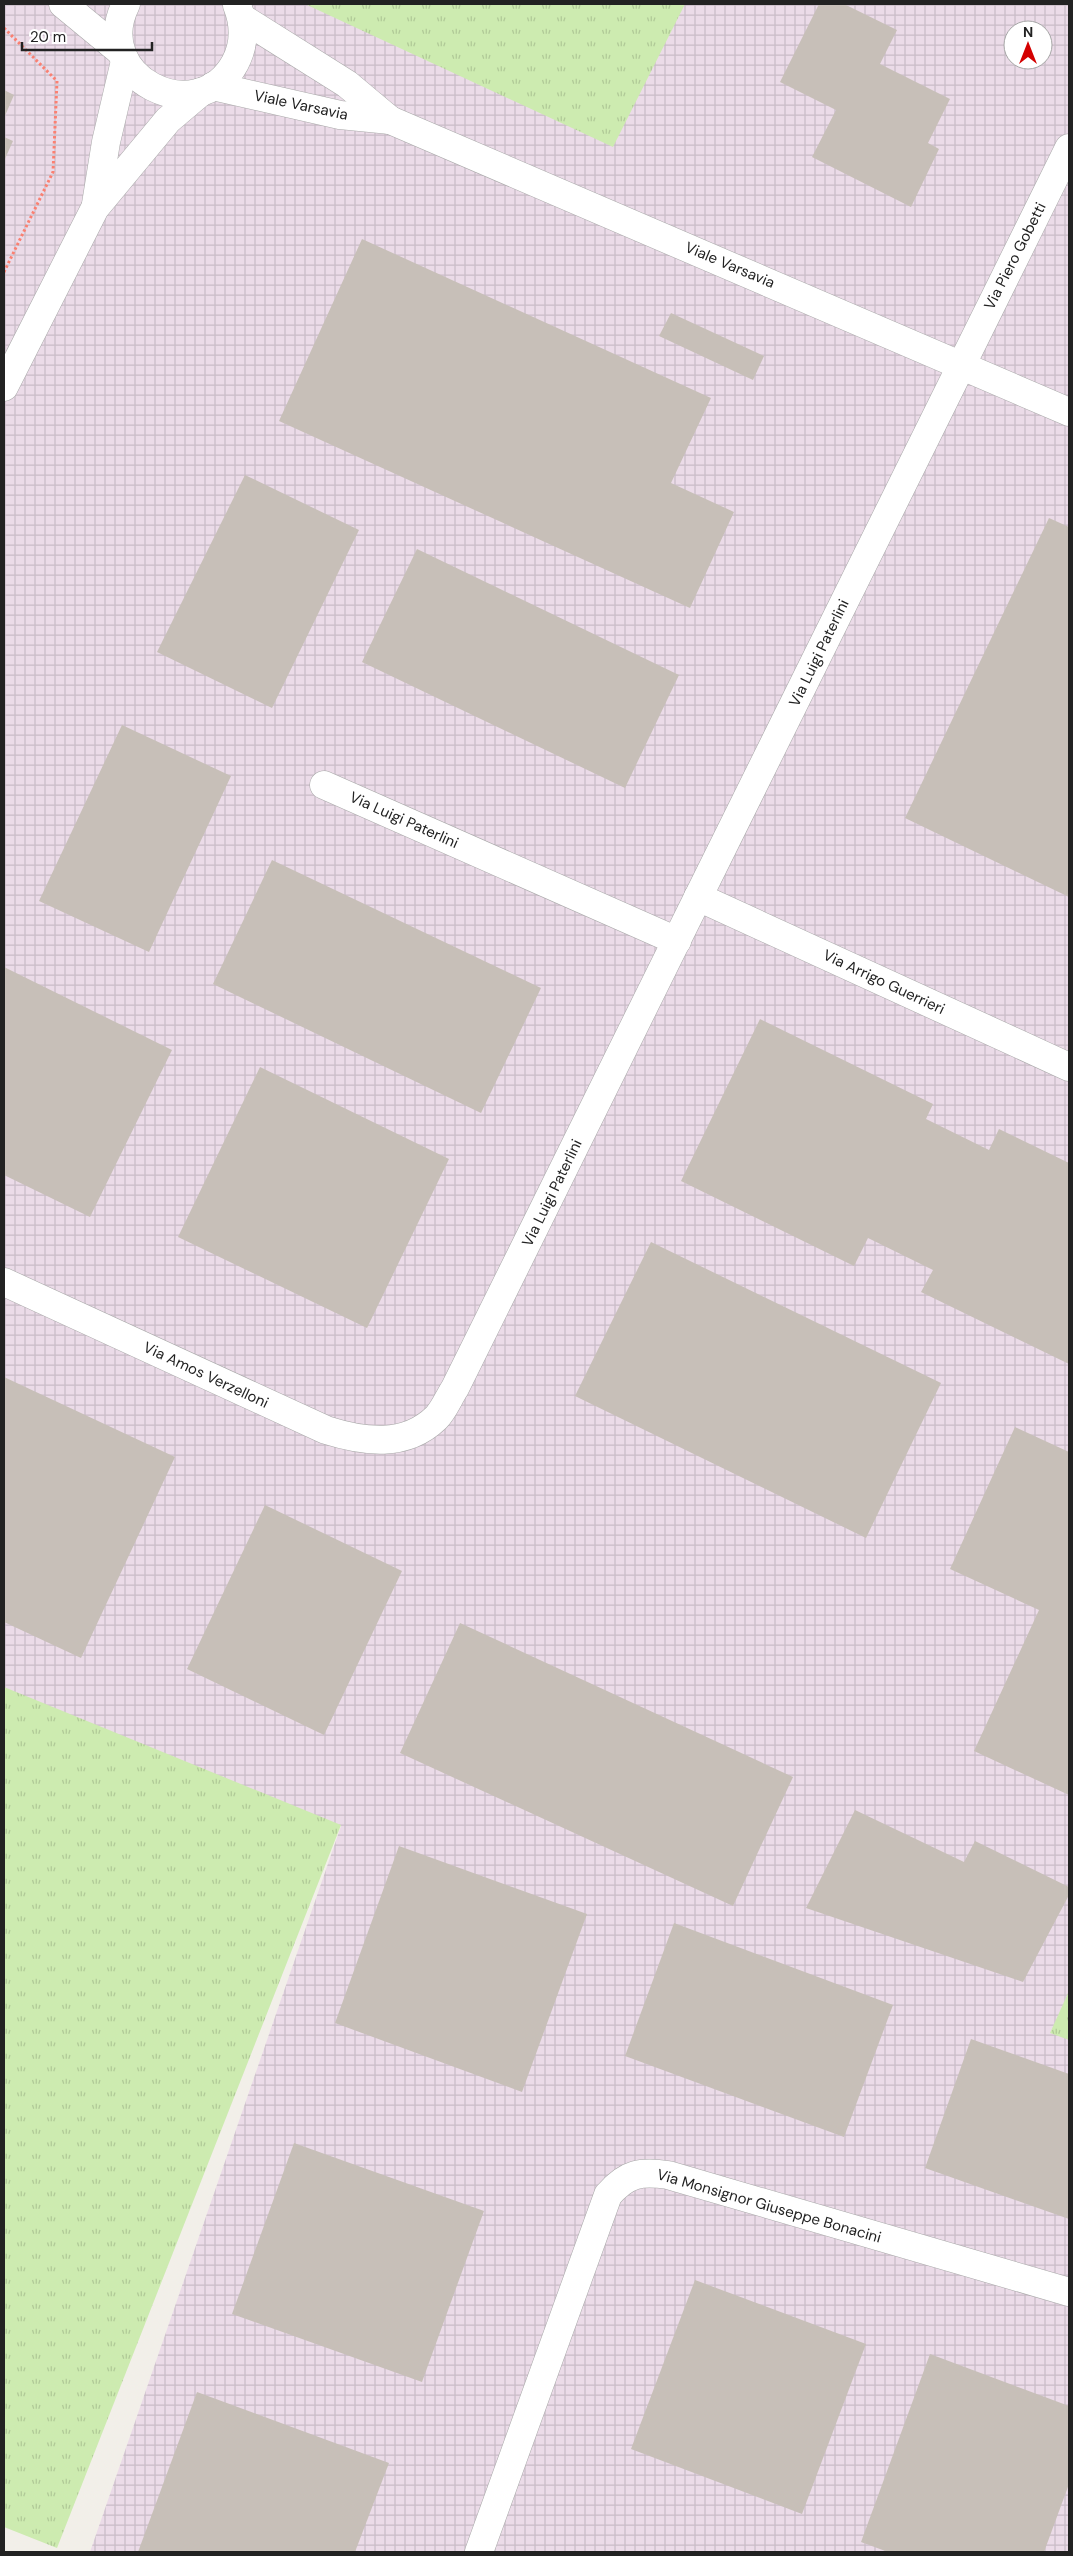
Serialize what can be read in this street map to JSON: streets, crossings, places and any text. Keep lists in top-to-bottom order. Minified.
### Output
{"streets":{"street":["Viale Varsavia","Via Piero Gobetti","Via Luigi Paterlini","Via Arrigo Guerrieri","Via Amos Verzelloni","Via Monsignor Giuseppe Bonacini"]},"crossings":[["Viale Varsavia","Via Piero Gobetti"],["Viale Varsavia","Via Luigi Paterlini"],["Via Piero Gobetti","Via Luigi Paterlini"],["Via Luigi Paterlini","Via Arrigo Guerrieri"],["Via Luigi Paterlini","Via Amos Verzelloni"]],"scale_bar":"20 m","north":"top"}
